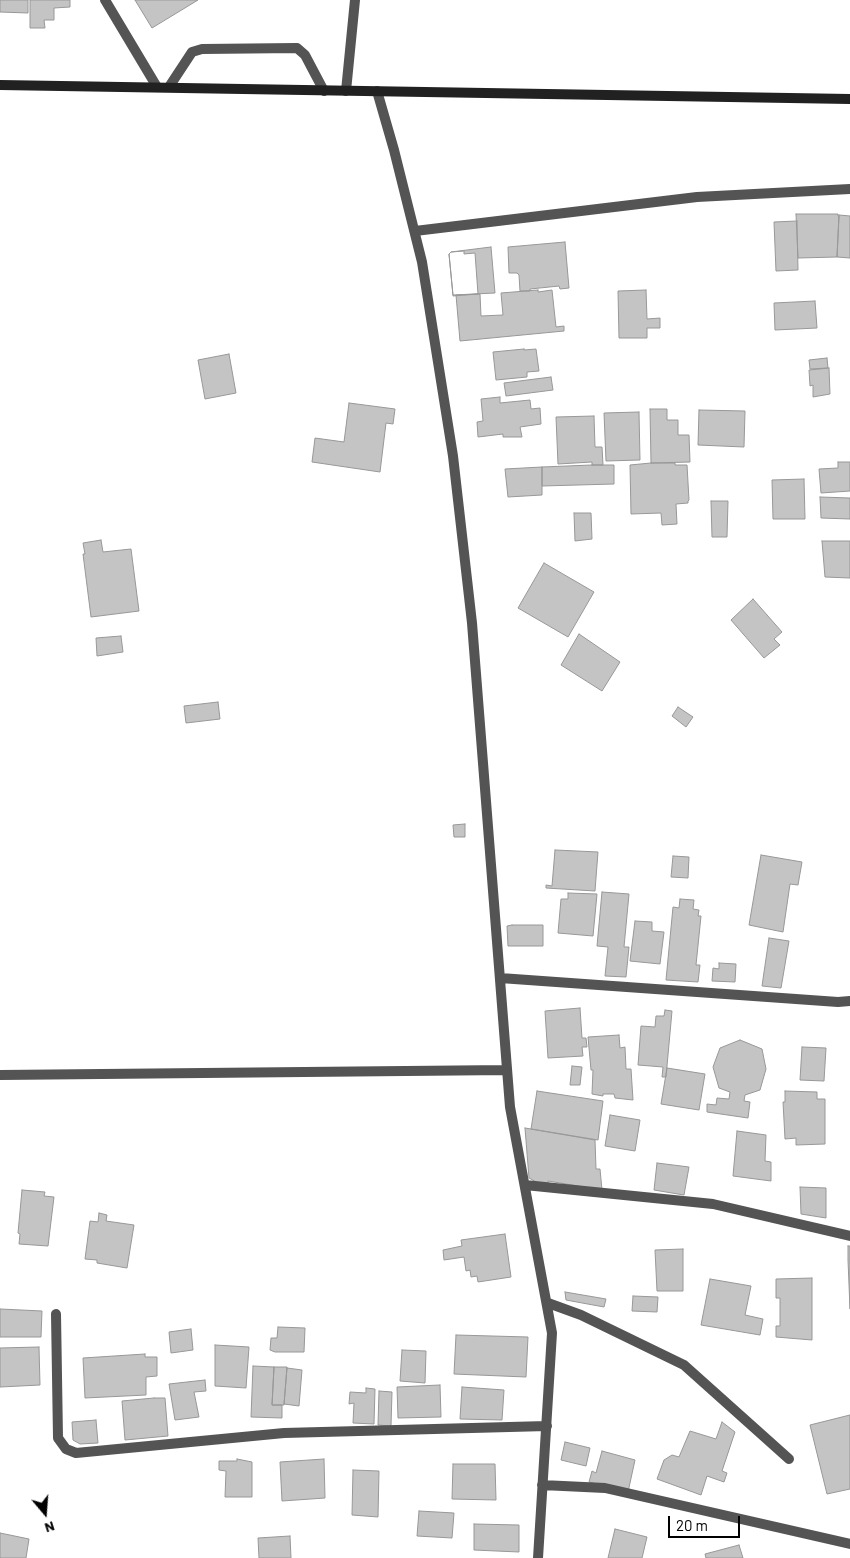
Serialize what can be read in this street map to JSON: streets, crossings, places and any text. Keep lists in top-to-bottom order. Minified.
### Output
{"scale_bar":"20 m","north":"bottom"}
